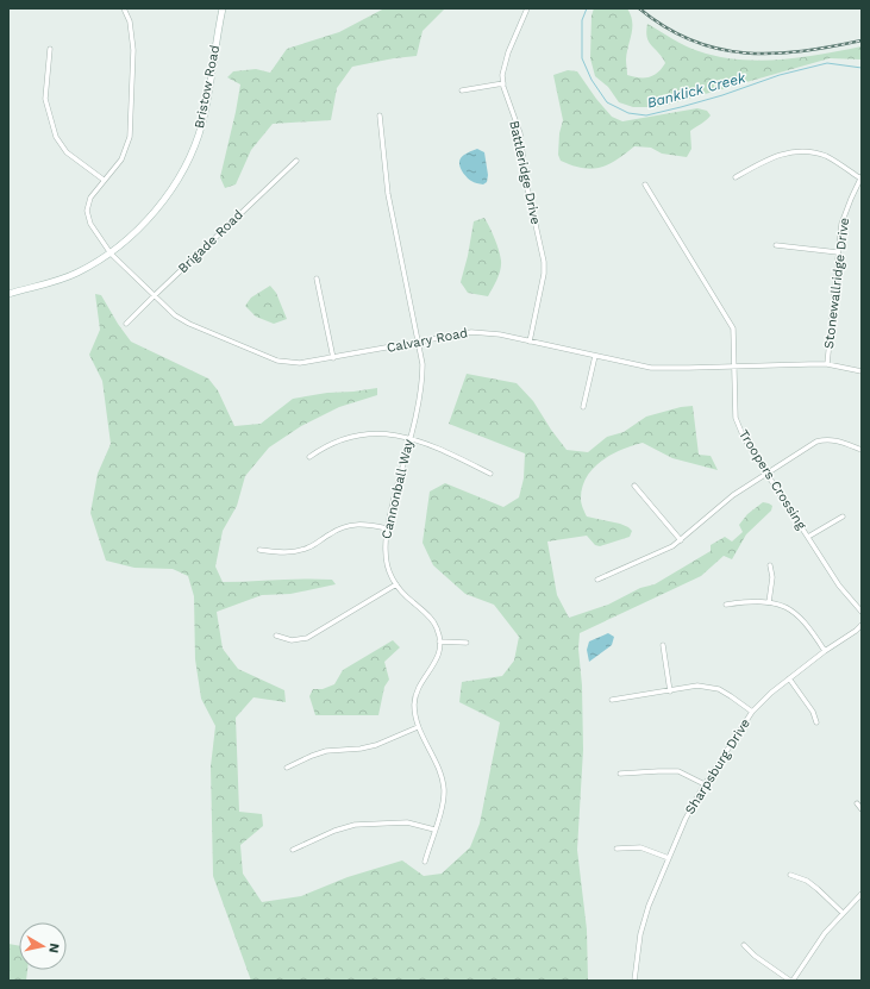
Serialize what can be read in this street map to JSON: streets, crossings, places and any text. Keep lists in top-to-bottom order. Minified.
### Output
{"streets":{"main road":["Bristow Road"],"street":["Battleridge Drive","Brigade Road","Stonewallridge Drive","Calvary Road","Troopers Crossing","Cannonball Way","Sharpsburg Drive"]},"crossings":[["Bristow Road","Calvary Road"],["Battleridge Drive","Calvary Road"],["Brigade Road","Calvary Road"],["Stonewallridge Drive","Calvary Road"],["Calvary Road","Troopers Crossing"],["Calvary Road","Cannonball Way"]],"water":["Banklick Creek"],"north":"right"}
